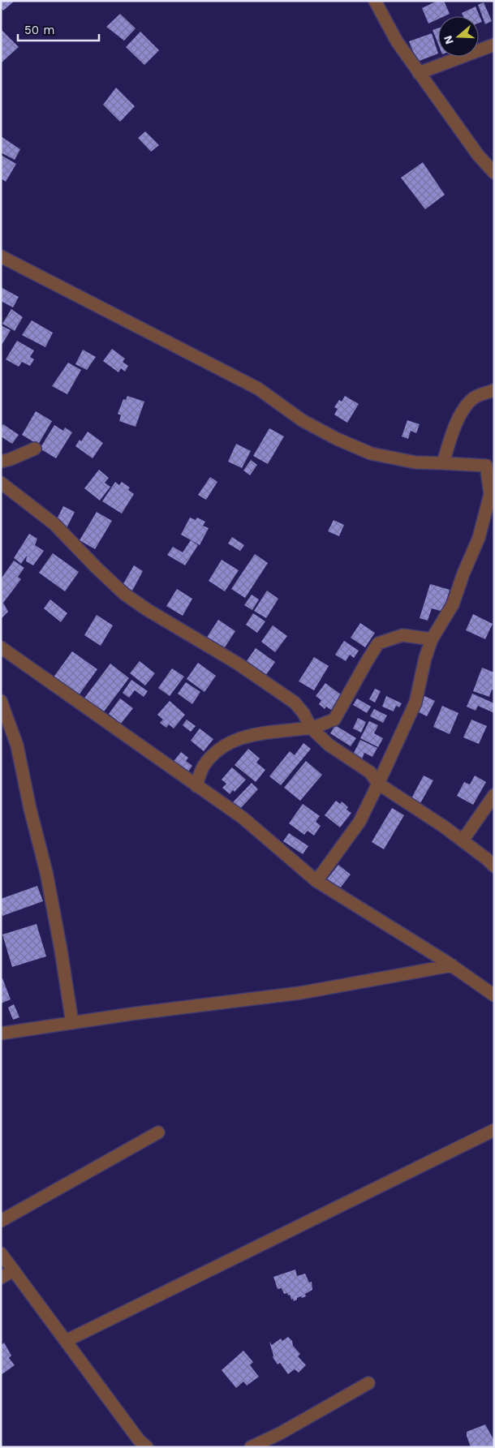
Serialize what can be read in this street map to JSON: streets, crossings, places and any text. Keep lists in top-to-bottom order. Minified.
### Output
{"scale_bar":"50 m","north":"left"}
